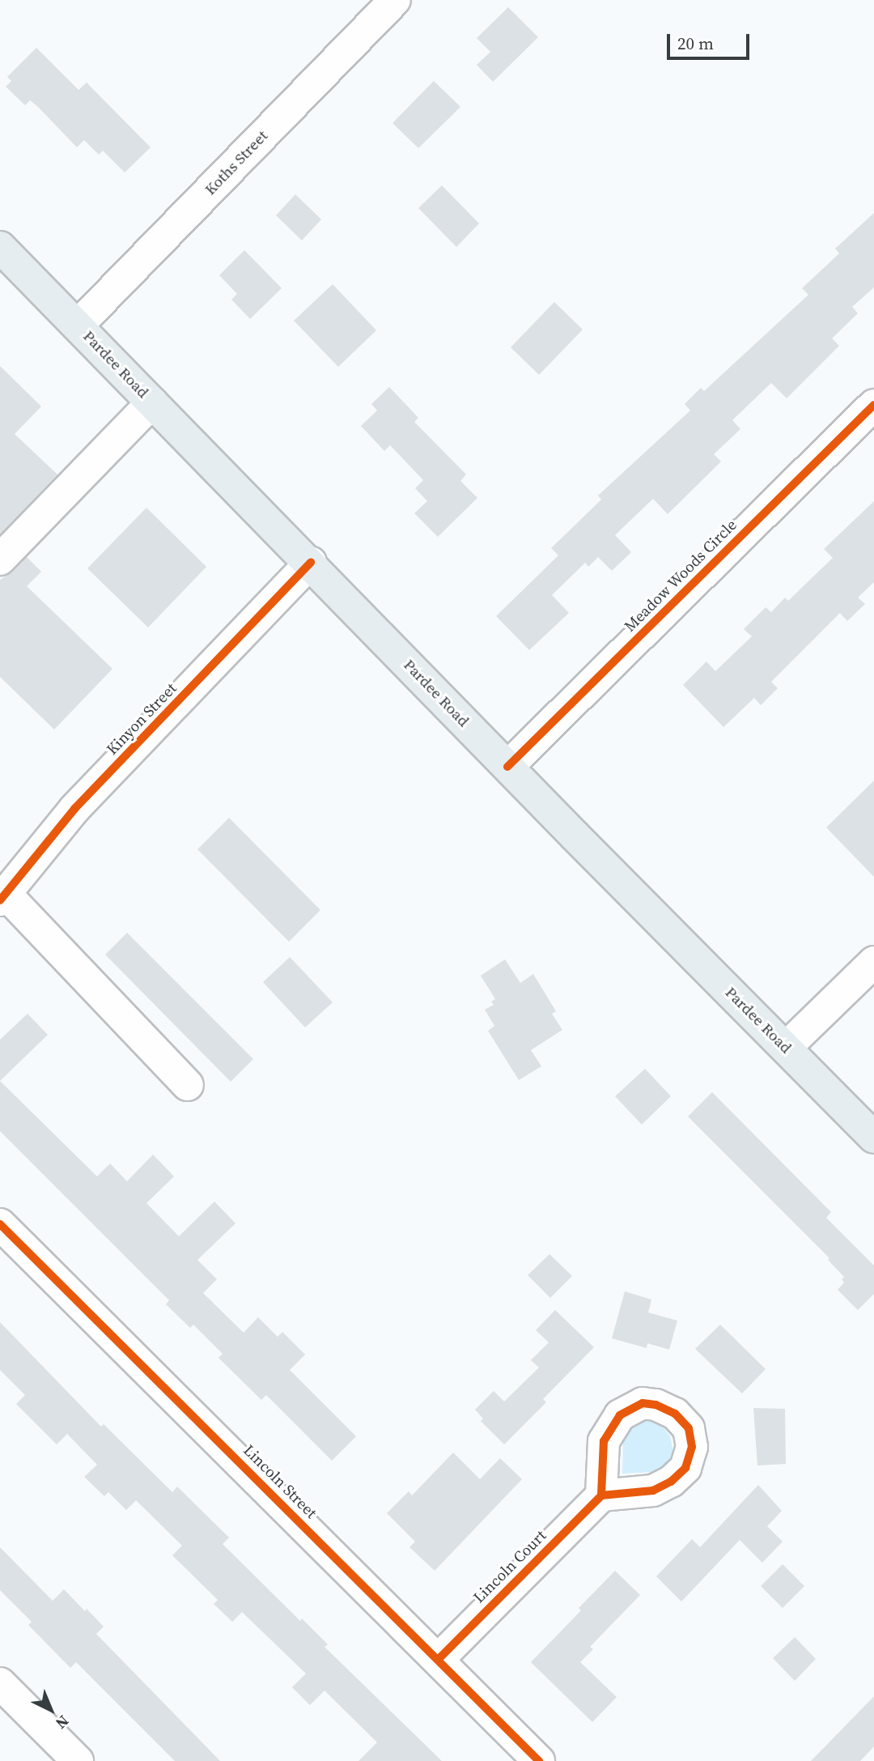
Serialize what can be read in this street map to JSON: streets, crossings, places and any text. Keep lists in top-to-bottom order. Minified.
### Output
{"streets":{"main road":["Pardee Road"],"street":["Koths Street","Meadow Woods Circle","Kinyon Street","Lincoln Street","Lincoln Court"]},"crossings":[["Koths Street","Pardee Road"],["Pardee Road","Meadow Woods Circle"],["Pardee Road","Kinyon Street"],["Lincoln Street","Lincoln Court"]],"scale_bar":"20 m","north":"bottom right"}
